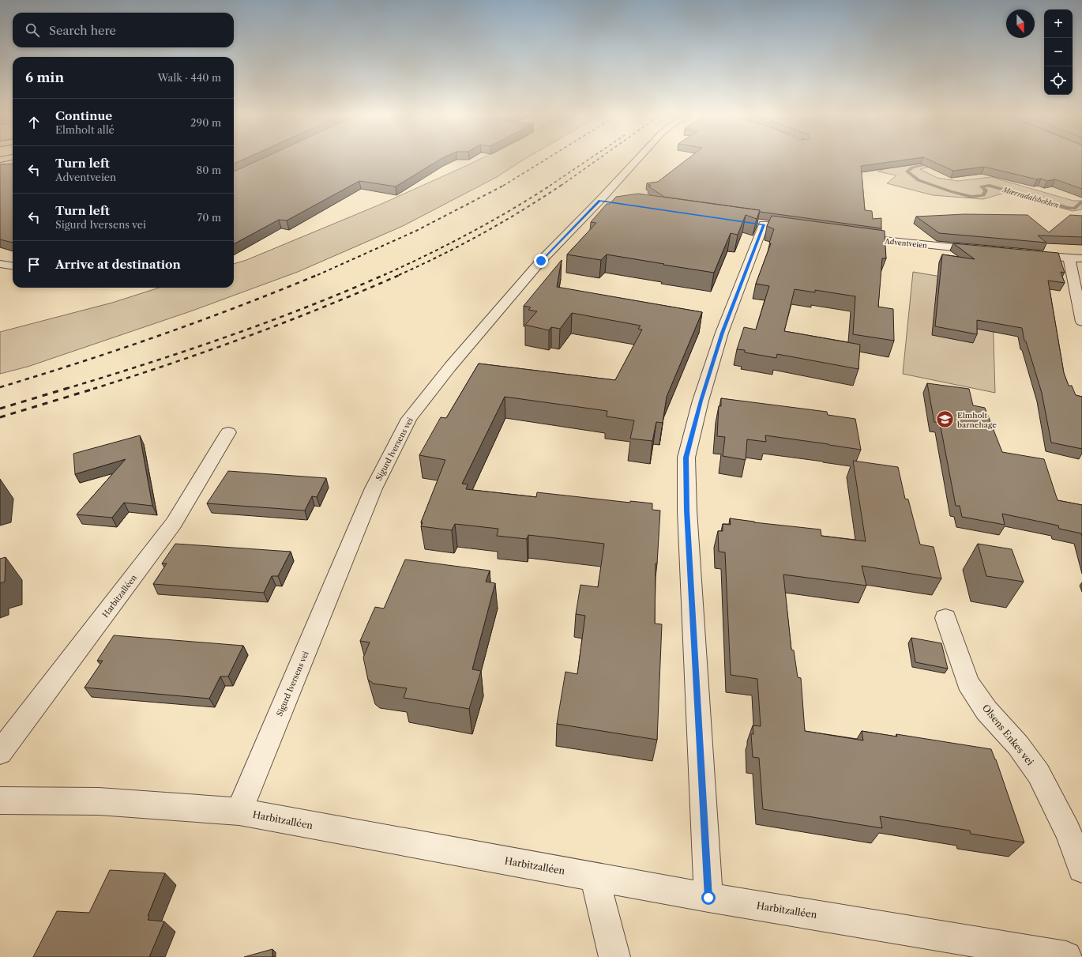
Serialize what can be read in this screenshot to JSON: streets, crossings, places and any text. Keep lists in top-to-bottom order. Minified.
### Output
{"streets":{"street":["Adventveien","Sigurd Iversens vei","Harbitzalléen","Olsens Enkes vei"]},"crossings":[["Sigurd Iversens vei","Harbitzalléen"]],"water":["Mærradalsbekken"],"places":{"school or university":["Elmholt barnehage"]},"north":"bottom","page":{"map_buttons":["+","−"],"search":"Search here","heading":["6 min","Walk · 440 m"],"list":[["Continue","Elmholt allé","290 m"],["Turn left","Adventveien","80 m"],["Turn left","Sigurd Iversens vei","70 m"],"Arrive at destination"]}}
